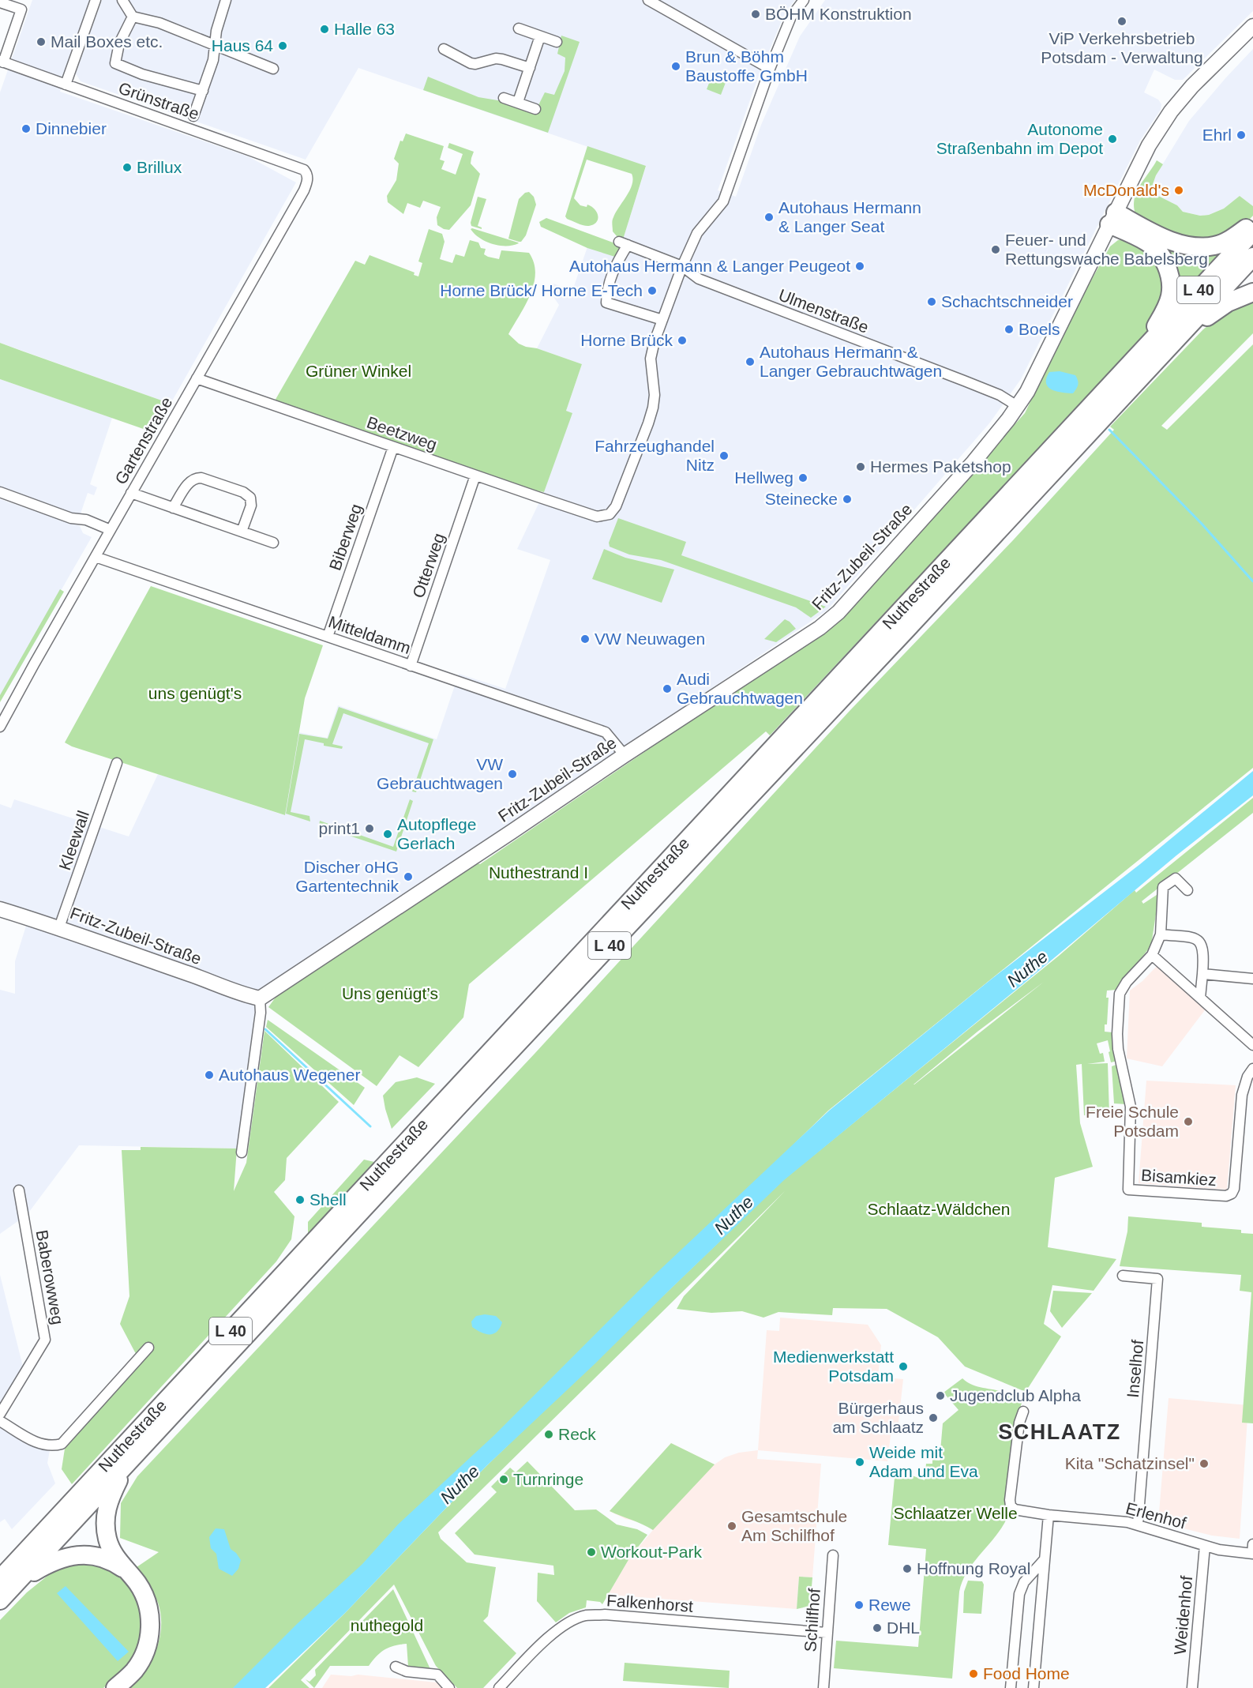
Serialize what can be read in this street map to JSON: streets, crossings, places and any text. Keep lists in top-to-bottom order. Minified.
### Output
{"streets":{"highway":["L 40","Nuthestraße"],"street":["Grünstraße","Ulmenstraße","Beetzweg","Gartenstraße","Biberweg","Fritz-Zubeil-Straße","Otterweg","Mitteldamm","Kleewall","Bisamkiez","Baberowweg","Inselhof","Erlenhof","Falkenhorst","Weidenhof","Schilfhof"]},"crossings":[["Grünstraße","Gartenstraße"],["Ulmenstraße","Beetzweg"],["Ulmenstraße","Fritz-Zubeil-Straße"],["Beetzweg","Gartenstraße"],["Beetzweg","Biberweg"],["Beetzweg","Otterweg"],["Gartenstraße","Mitteldamm"],["Biberweg","Mitteldamm"],["Fritz-Zubeil-Straße","Mitteldamm"],["Fritz-Zubeil-Straße","Kleewall"],["Otterweg","Mitteldamm"],["Inselhof","Erlenhof"],["Erlenhof","Weidenhof"],["Falkenhorst","Schilfhof"]],"districts":["SCHLAATZ"],"water":["Nuthe"],"parks":["Grüner Winkel","uns genügt's","Nuthestrand I","Uns genügt’s","Schlaatz-Wäldchen","Schlaatzer Welle","nuthegold"],"places":["BÖHM Konstruktion","ViP Verkehrsbetrieb Potsdam - Verwaltung","Halle 63","Mail Boxes etc.","Haus 64","Brun & Böhm Baustoffe GmbH","Dinnebier","Ehrl","Autonome Straßenbahn im Depot","Brillux","McDonald's","Autohaus Hermann & Langer Seat","Feuer- und Rettungswache Babelsberg","Autohaus Hermann & Langer Peugeot","Horne Brück/ Horne E-Tech","Schachtschneider","Boels","Horne Brück","Autohaus Hermann & Langer Gebrauchtwagen","Fahrzeughandel Nitz","Hermes Paketshop","Hellweg","Steinecke","VW Neuwagen","Audi Gebrauchtwagen","VW Gebrauchtwagen","print1","Autopflege Gerlach","Discher oHG Gartentechnik","Autohaus Wegener","Freie Schule Potsdam","Shell","Medienwerkstatt Potsdam","Jugendclub Alpha","Bürgerhaus am Schlaatz","Reck","Weide mit Adam und Eva","Kita \"Schatzinsel\"","Turnringe","Gesamtschule Am Schilfhof","Workout-Park","Hoffnung Royal","Rewe","DHL","Food Home"]}
